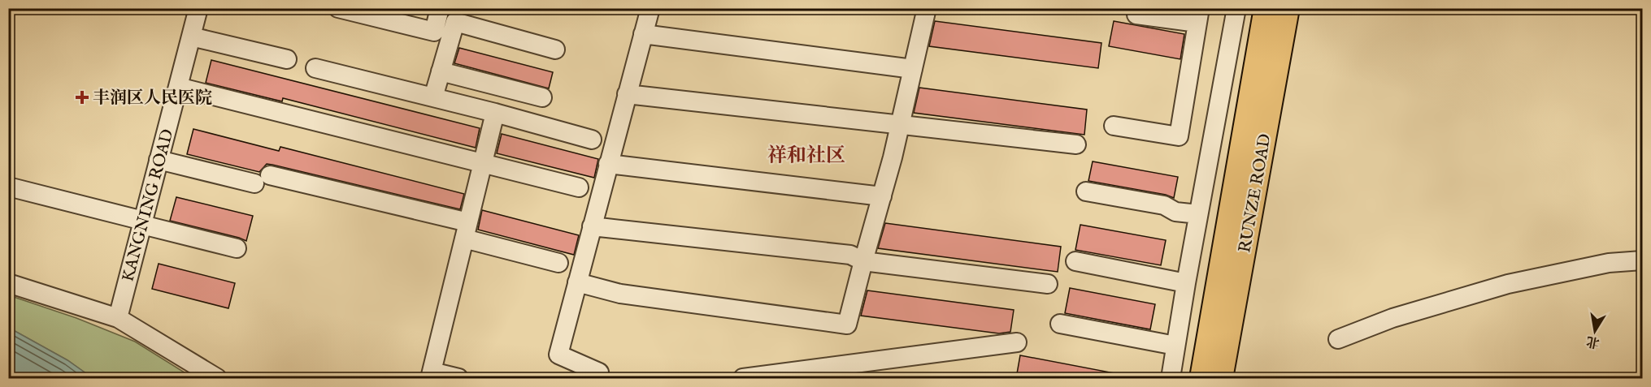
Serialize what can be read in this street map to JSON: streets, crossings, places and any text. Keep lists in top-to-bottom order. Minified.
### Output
{"streets":{"main road":["RUNZE ROAD"],"street":["KANGNING ROAD"]},"districts":["祥和社区"],"places":{"health":["丰润区人民医院"]},"north":"bottom"}
